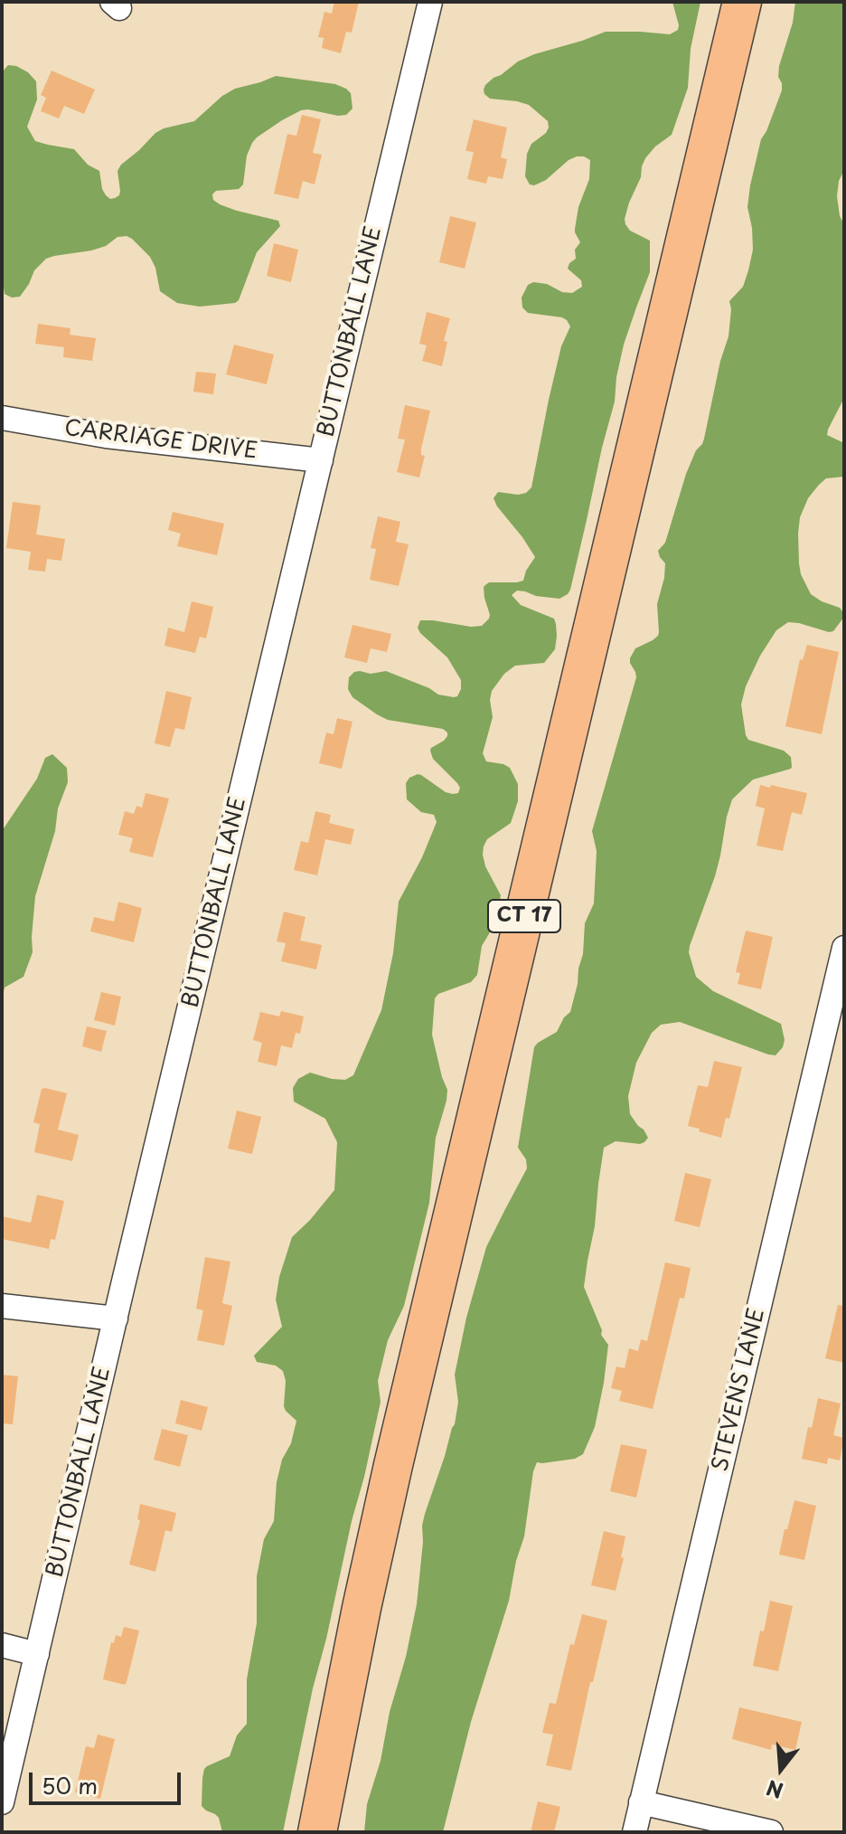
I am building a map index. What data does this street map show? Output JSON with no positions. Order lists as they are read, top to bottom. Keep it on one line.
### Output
{"streets":{"main road":["CT 17"],"street":["BUTTONBALL LANE","CARRIAGE DRIVE","STEVENS LANE"]},"crossings":[["BUTTONBALL LANE","CARRIAGE DRIVE"]],"scale_bar":"50 m","north":"bottom"}
